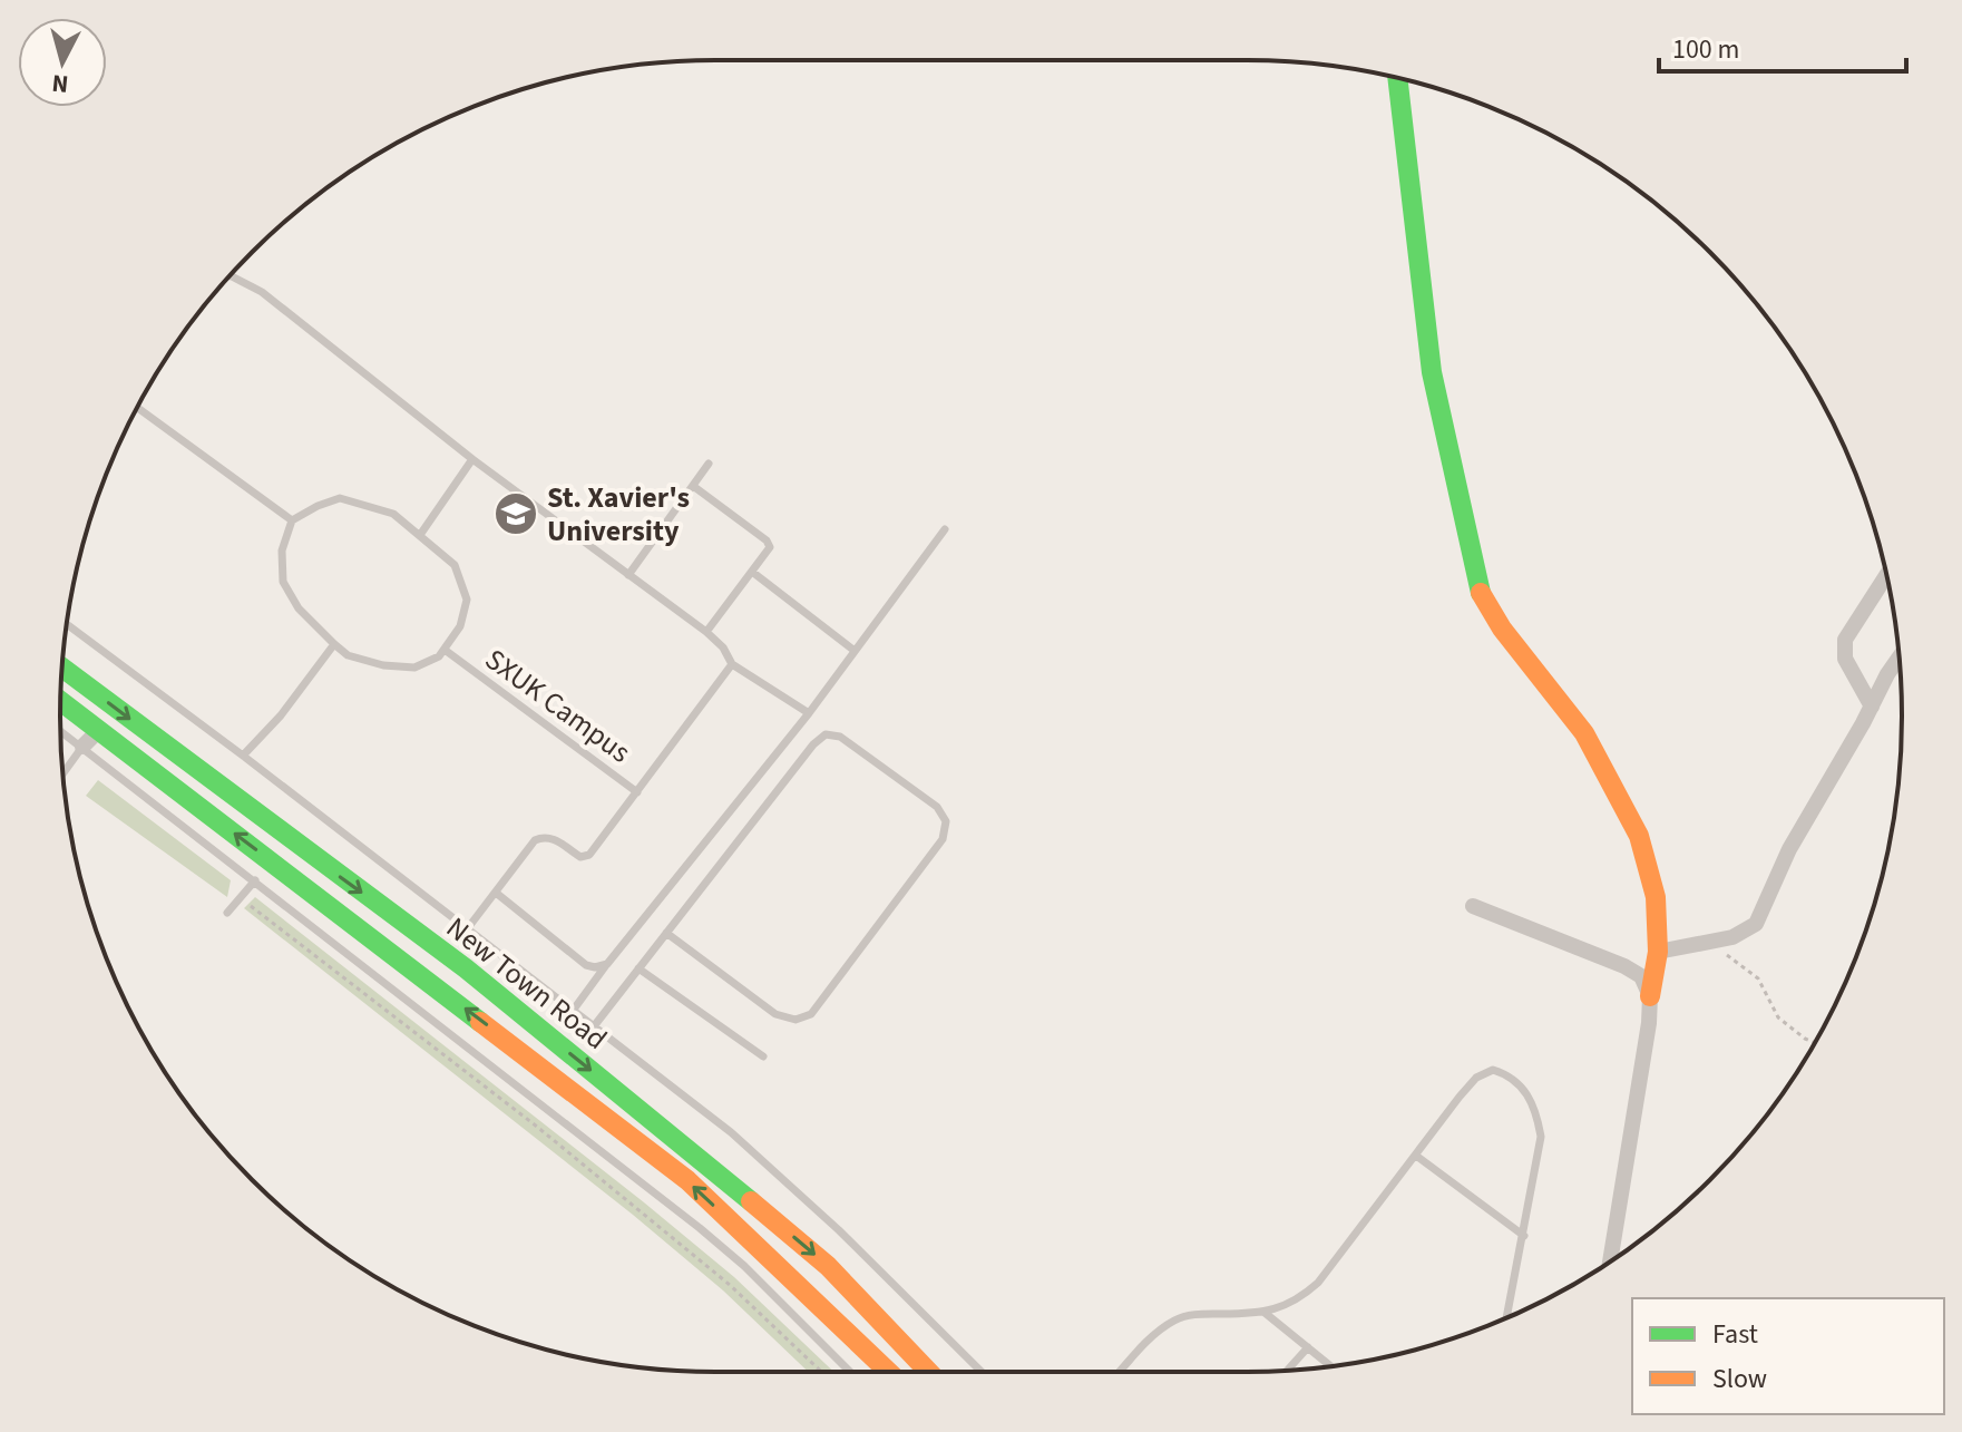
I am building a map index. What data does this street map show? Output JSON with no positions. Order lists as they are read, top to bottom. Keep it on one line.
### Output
{"streets":{"main road":["New Town Road"],"lane":["SXUK Campus"]},"places":{"school or university":["St. Xavier's University"]},"legend":["Fast","Slow"],"scale_bar":"100 m","north":"bottom"}
